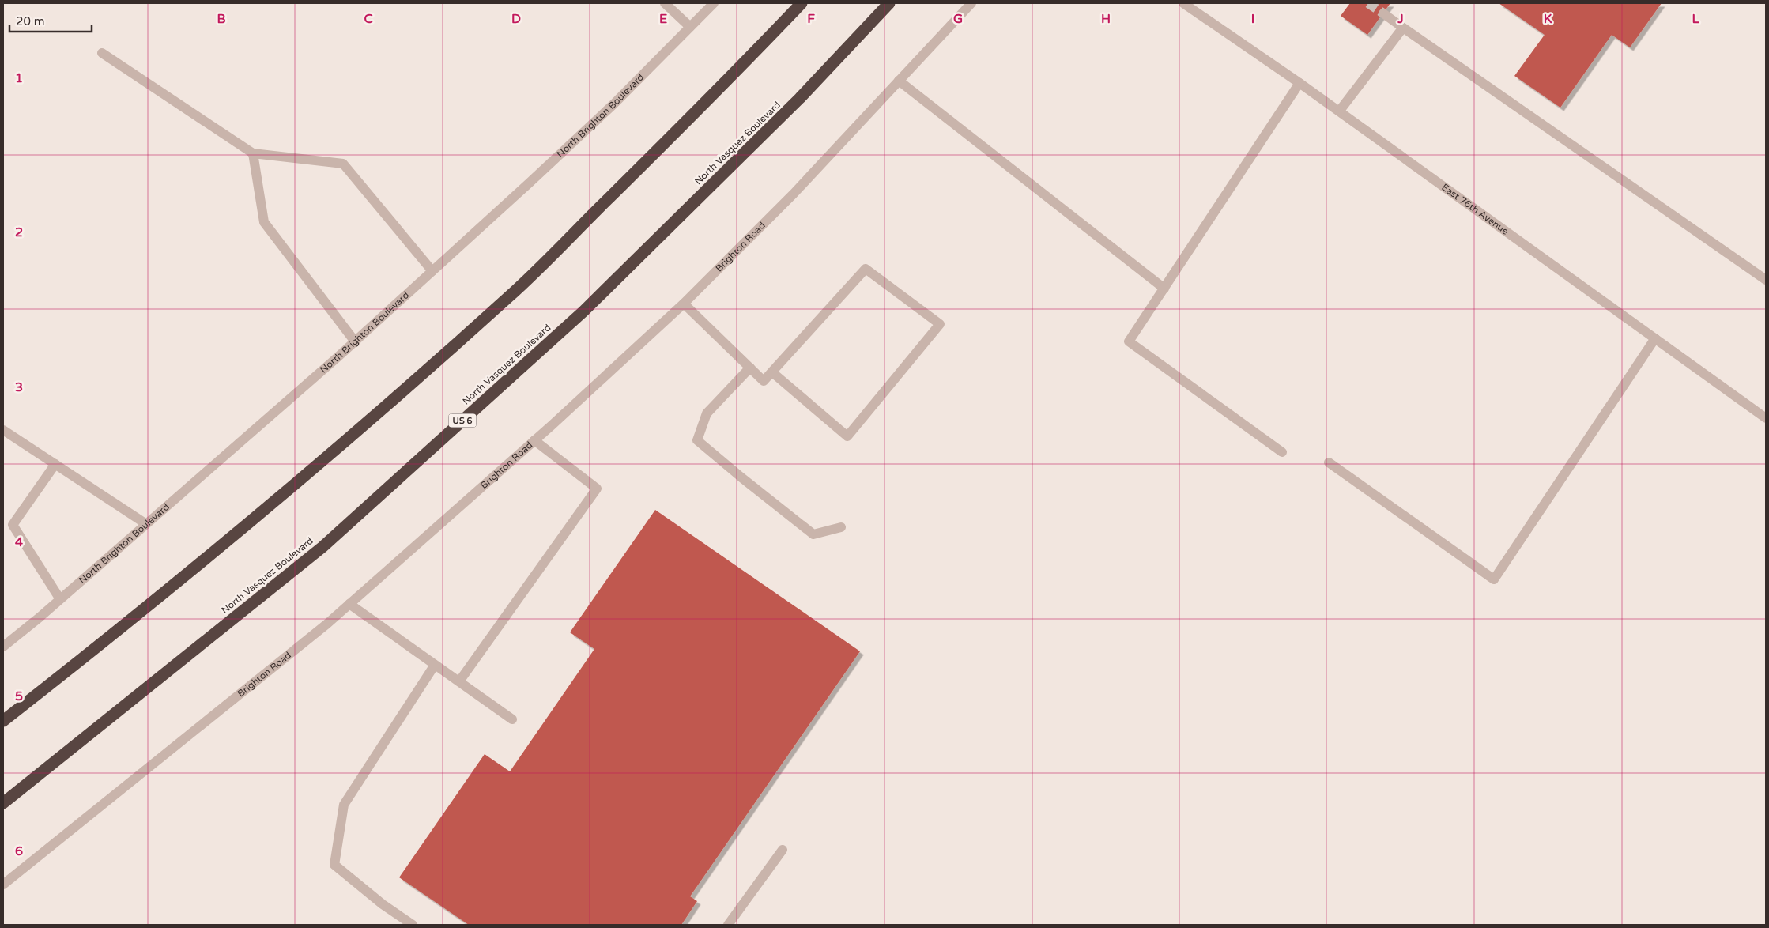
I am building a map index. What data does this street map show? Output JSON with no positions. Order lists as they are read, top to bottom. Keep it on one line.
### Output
{"streets":{"highway":["North Vasquez Boulevard","US 6"],"street":["North Brighton Boulevard","East 76th Avenue","Brighton Road"]},"scale_bar":"20 m","grid":{"columns":["B","C","D","E","F","G","H","I","J","K","L"],"rows":["1","2","3","4","5","6"]}}
